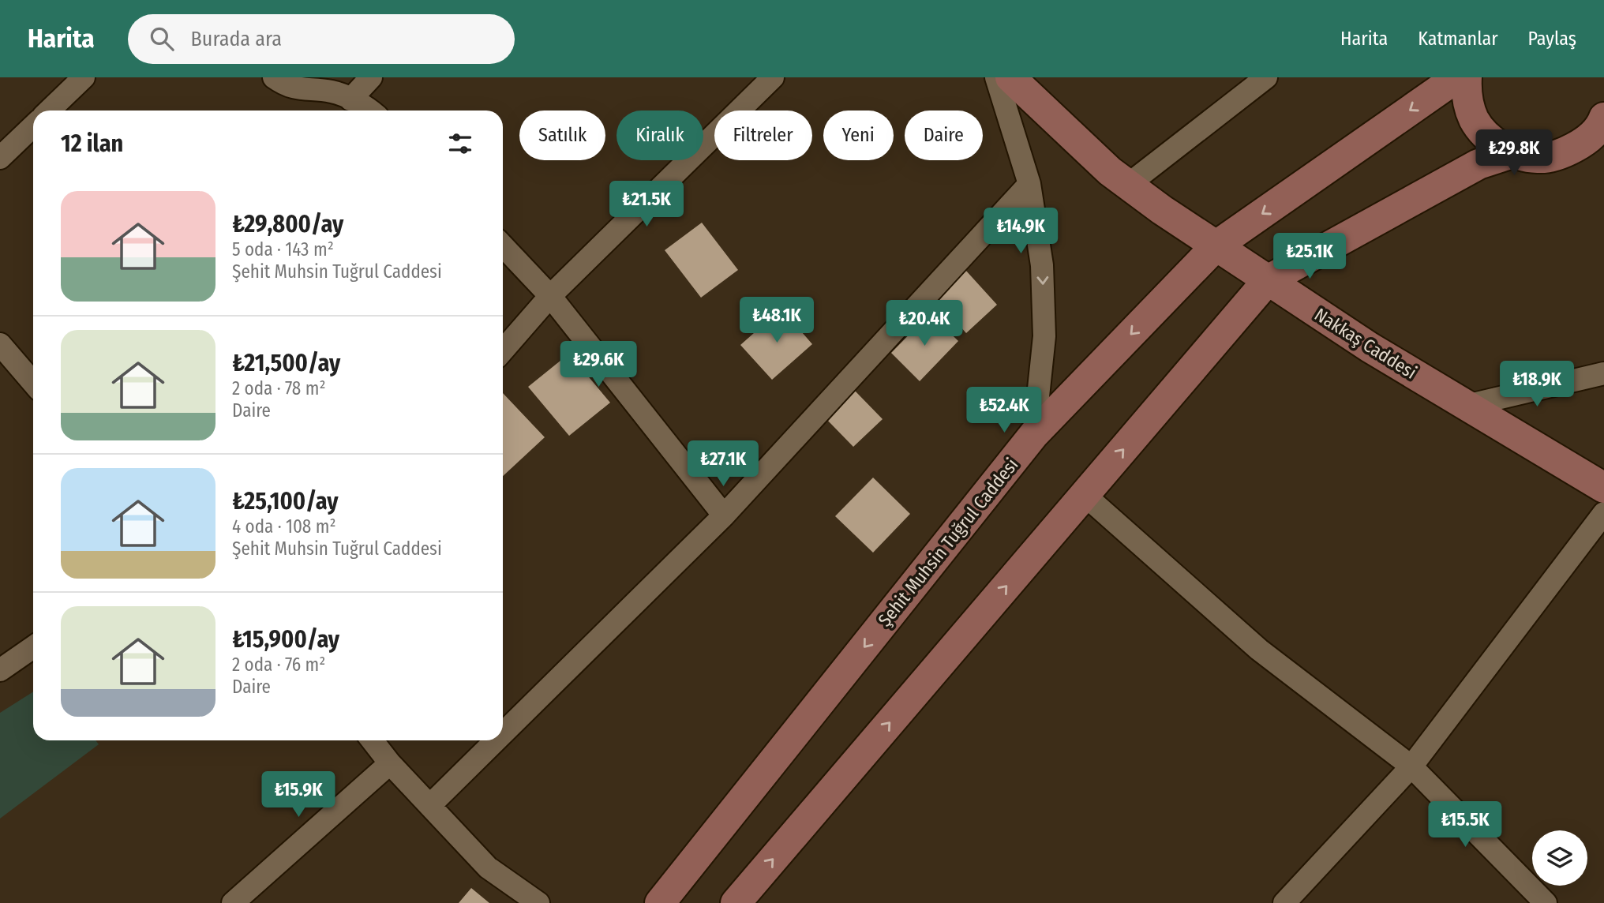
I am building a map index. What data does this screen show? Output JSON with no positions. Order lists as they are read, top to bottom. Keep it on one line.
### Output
{"streets":{"main road":["Nakkaş Caddesi","Şehit Muhsin Tuğrul Caddesi"]},"crossings":[["Nakkaş Caddesi","Şehit Muhsin Tuğrul Caddesi"]],"page":{"header":"Harita","search":"Burada ara","nav":["Harita","Katmanlar","Paylaş"],"chip":["Satılık","Kiralık","Filtreler","Yeni","Daire"],"heading":"12 ilan","price":["₺29.8K","₺21.5K","₺14.9K","₺25.1K","₺48.1K","₺20.4K","₺29.6K","₺18.9K","₺52.4K","₺27.1K","₺15.9K","₺15.5K"],"list":[{"name":"₺29,800/ay","note":"5 oda · 143 m² · Şehit Muhsin Tuğrul Caddesi"},{"name":"₺21,500/ay","note":"2 oda · 78 m² · Daire"},{"name":"₺25,100/ay","note":"4 oda · 108 m² · Şehit Muhsin Tuğrul Caddesi"},{"name":"₺15,900/ay","note":"2 oda · 76 m² · Daire"}]}}
